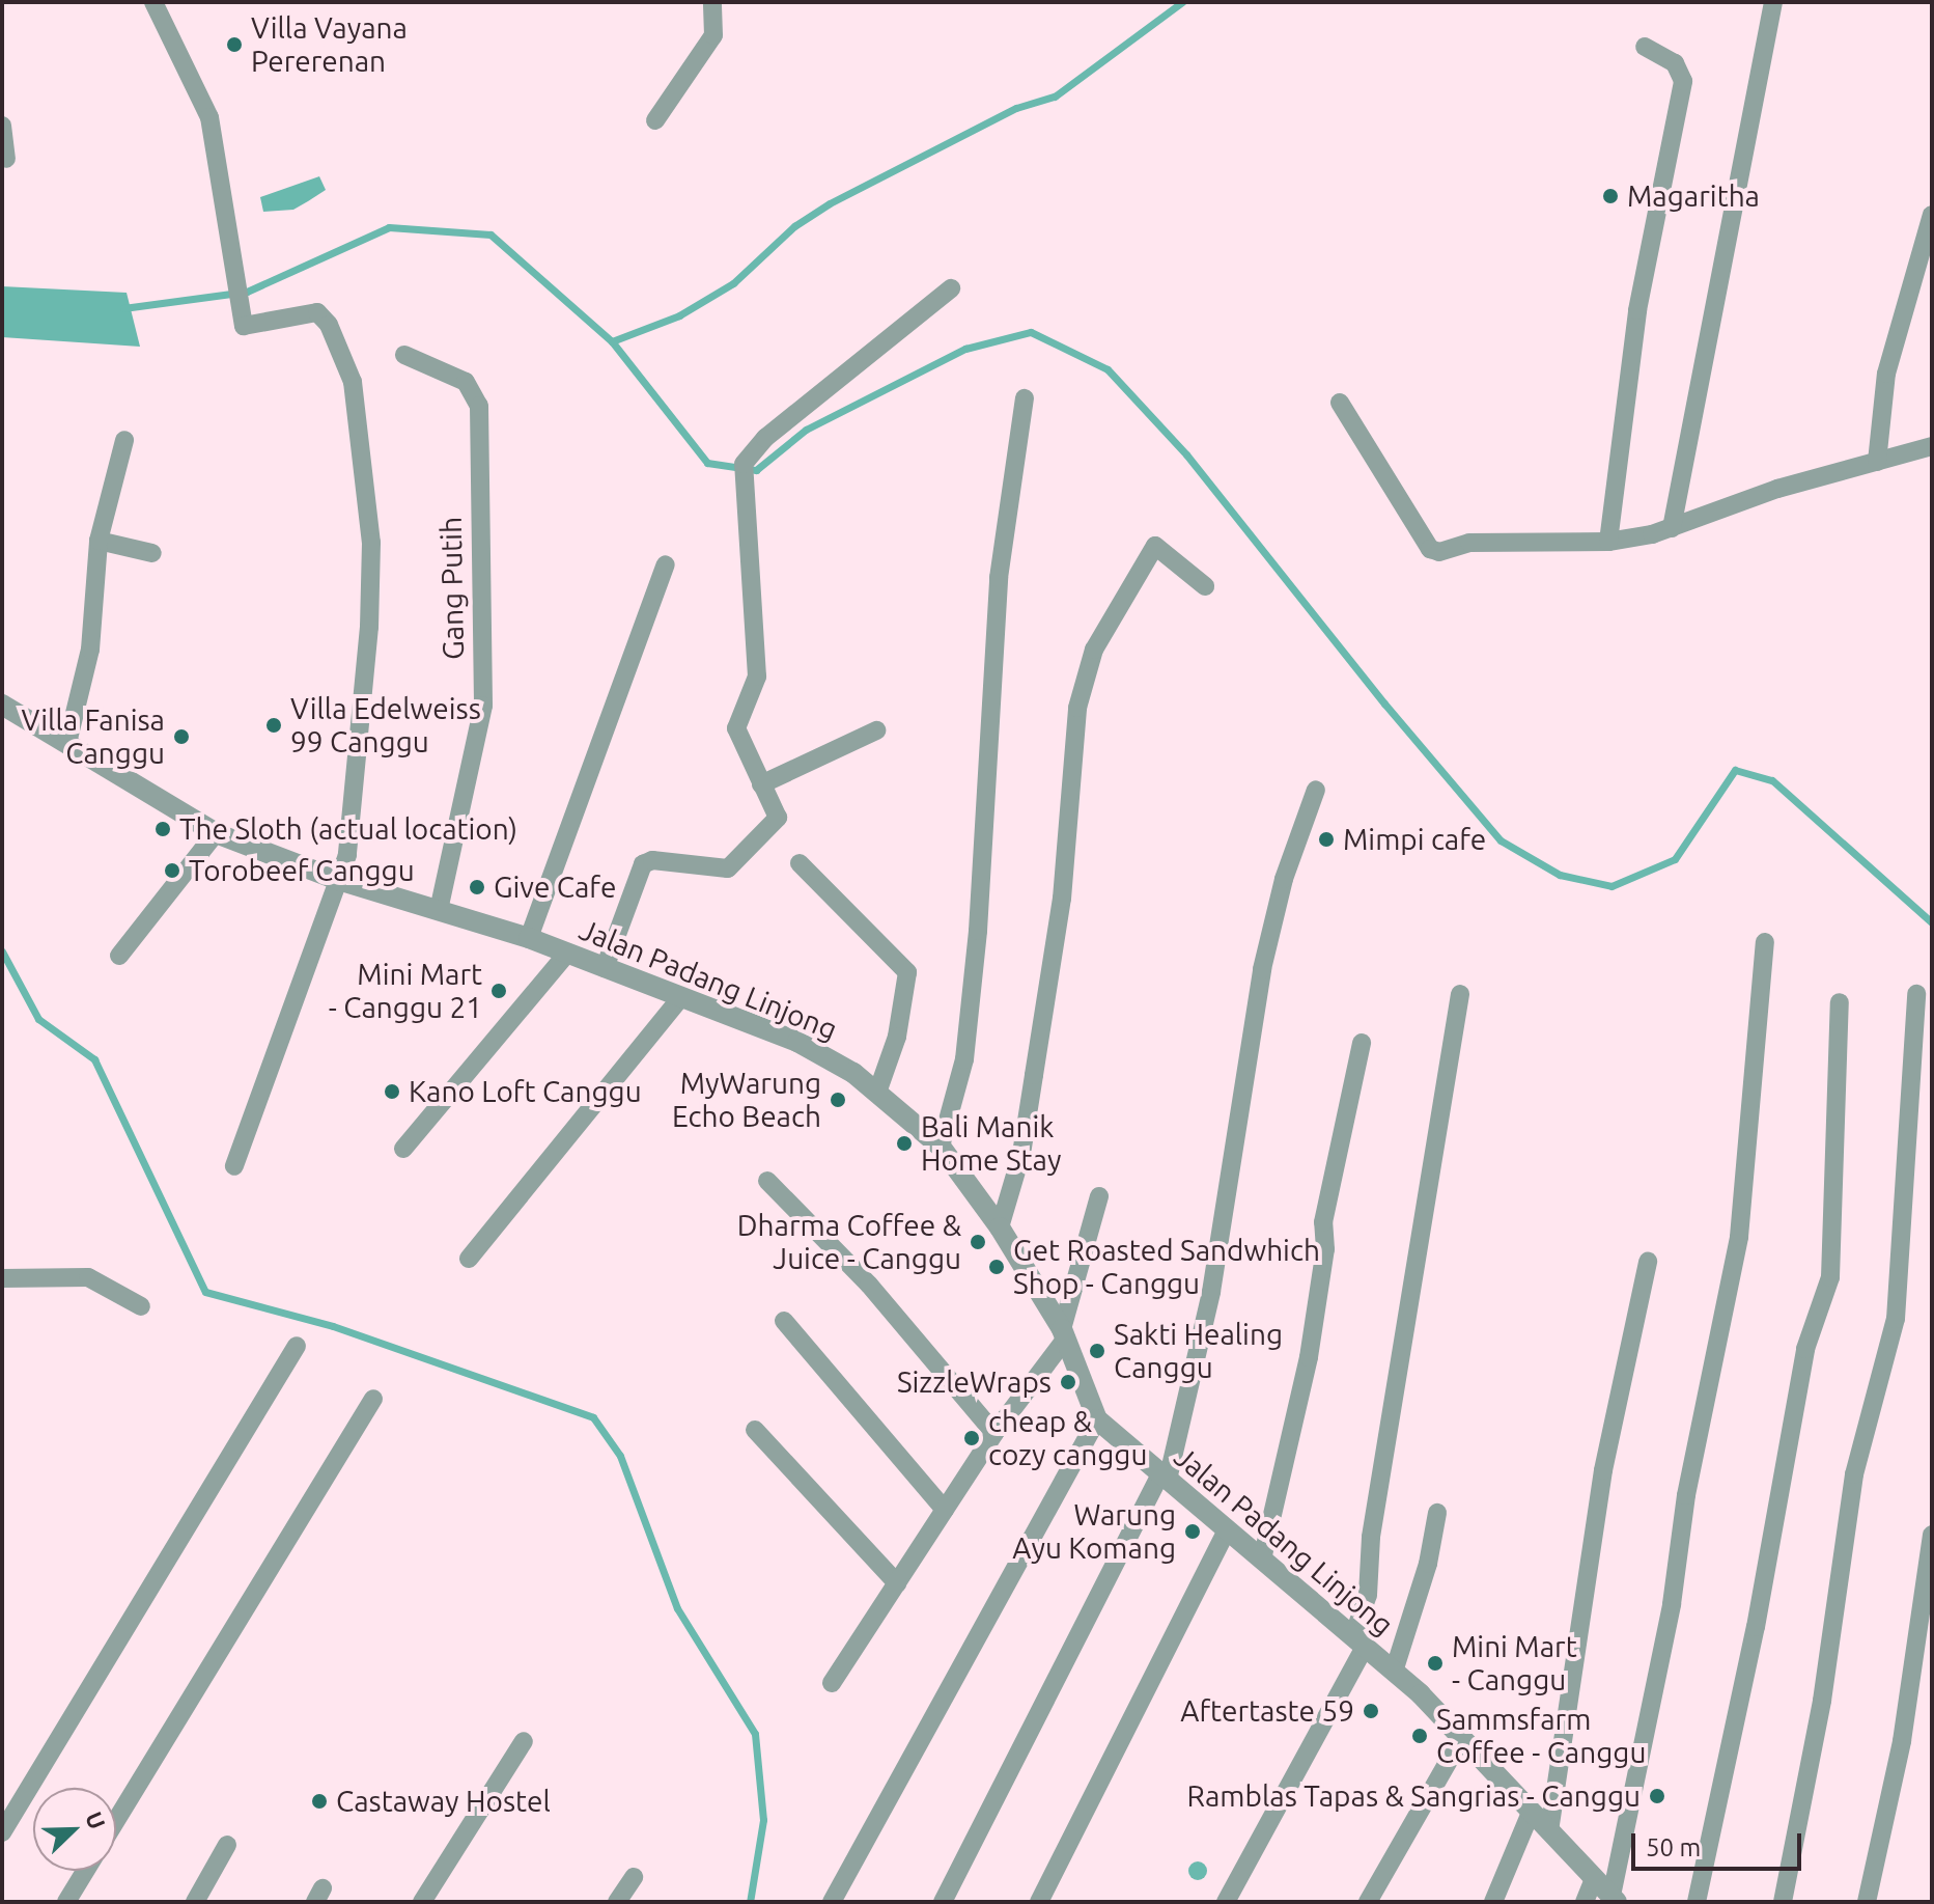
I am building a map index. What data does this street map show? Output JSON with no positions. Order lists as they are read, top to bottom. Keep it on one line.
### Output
{"streets":{"street":["Gang Putih","Jalan Padang Linjong"]},"crossings":[["Gang Putih","Jalan Padang Linjong"]],"places":["Villa Vayana Pererenan","Magaritha","Villa Edelweiss 99 Canggu","Villa Fanisa Canggu","The Sloth (actual location)","Mimpi cafe","Torobeef Canggu","Give Cafe","Mini Mart - Canggu 21","Kano Loft Canggu","MyWarung Echo Beach","Bali Manik Home Stay","Dharma Coffee & Juice - Canggu","Get Roasted Sandwhich Shop - Canggu","Sakti Healing Canggu","SizzleWraps","cheap & cozy canggu","Warung Ayu Komang","Mini Mart - Canggu","Aftertaste 59","Sammsfarm Coffee - Canggu","Ramblas Tapas & Sangrias - Canggu","Castaway Hostel"],"scale_bar":"50 m","north":"top right"}
